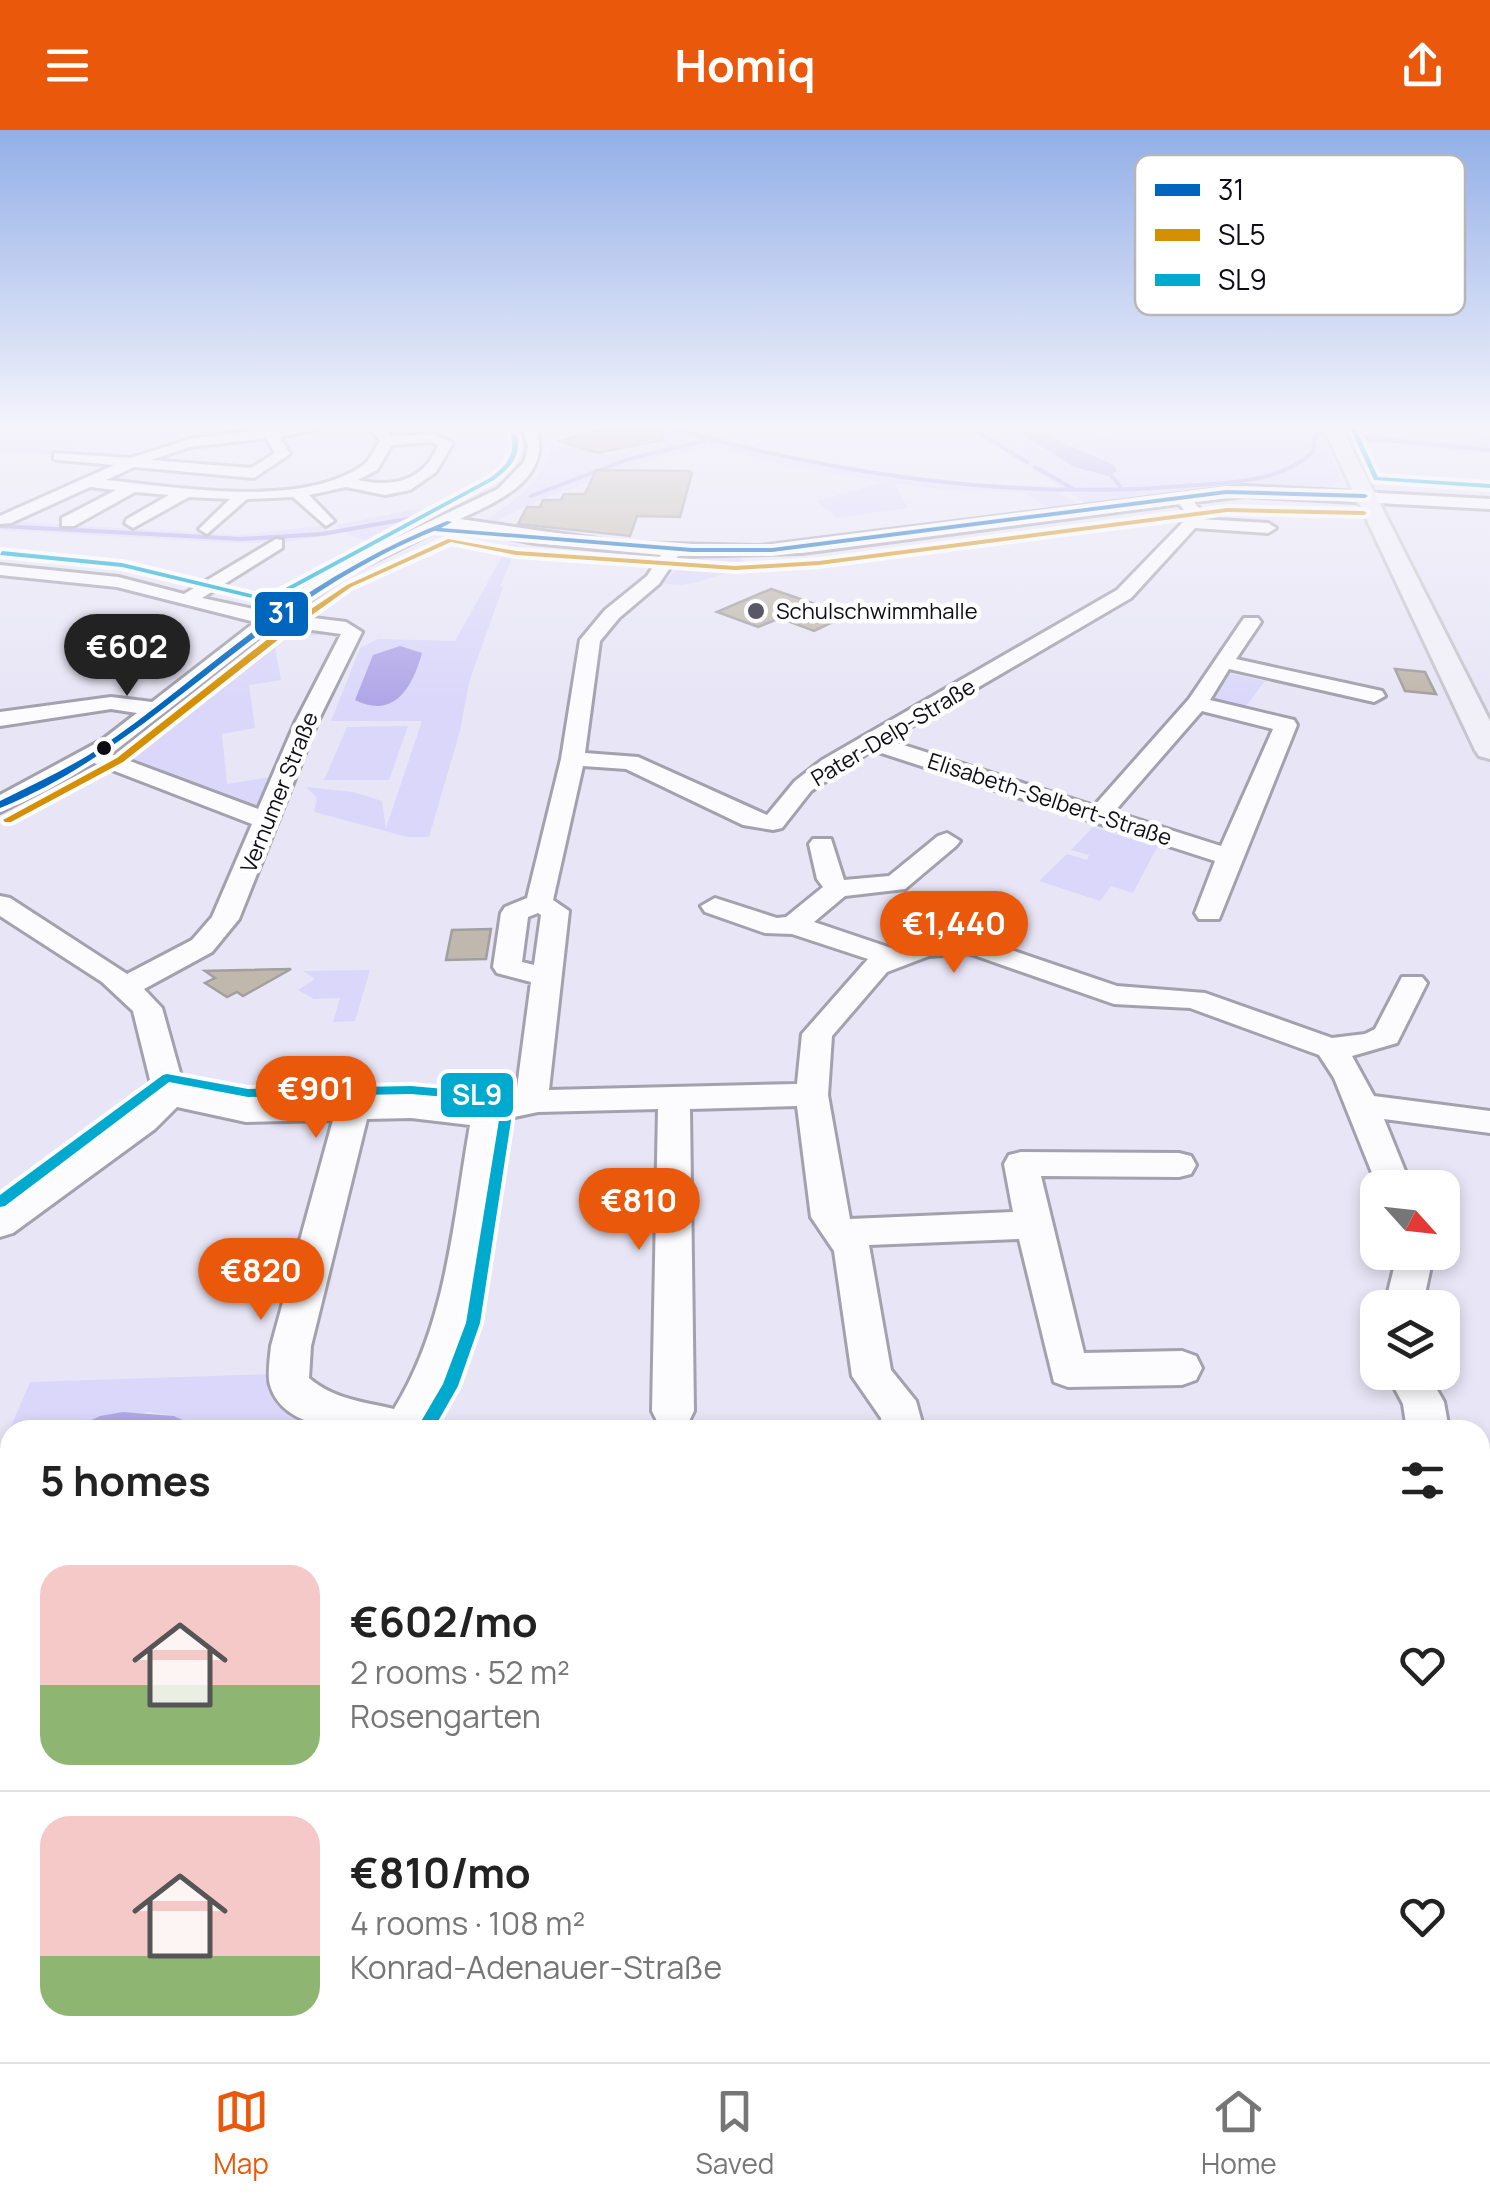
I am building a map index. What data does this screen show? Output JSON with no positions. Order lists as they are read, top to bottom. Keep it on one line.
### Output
{"streets":{"street":["Pater-Delp-Straße","Vernumer Straße","Elisabeth-Selbert-Straße"]},"crossings":[["Pater-Delp-Straße","Elisabeth-Selbert-Straße"]],"places":["Schulschwimmhalle"],"lines":["transit line 31","transit line SL5","transit line SL9"],"legend":["31","SL5","SL9"],"north":"bottom right","page":{"header":"Homiq","price":["€602","€1,440","€901","€810","€820"],"heading":"5 homes","list":[{"name":"€602/mo","note":"2 rooms · 52 m² · Rosengarten"},{"name":"€810/mo","note":"4 rooms · 108 m² · Konrad-Adenauer-Straße"}],"tabs":["Map","Saved","Home"]}}
